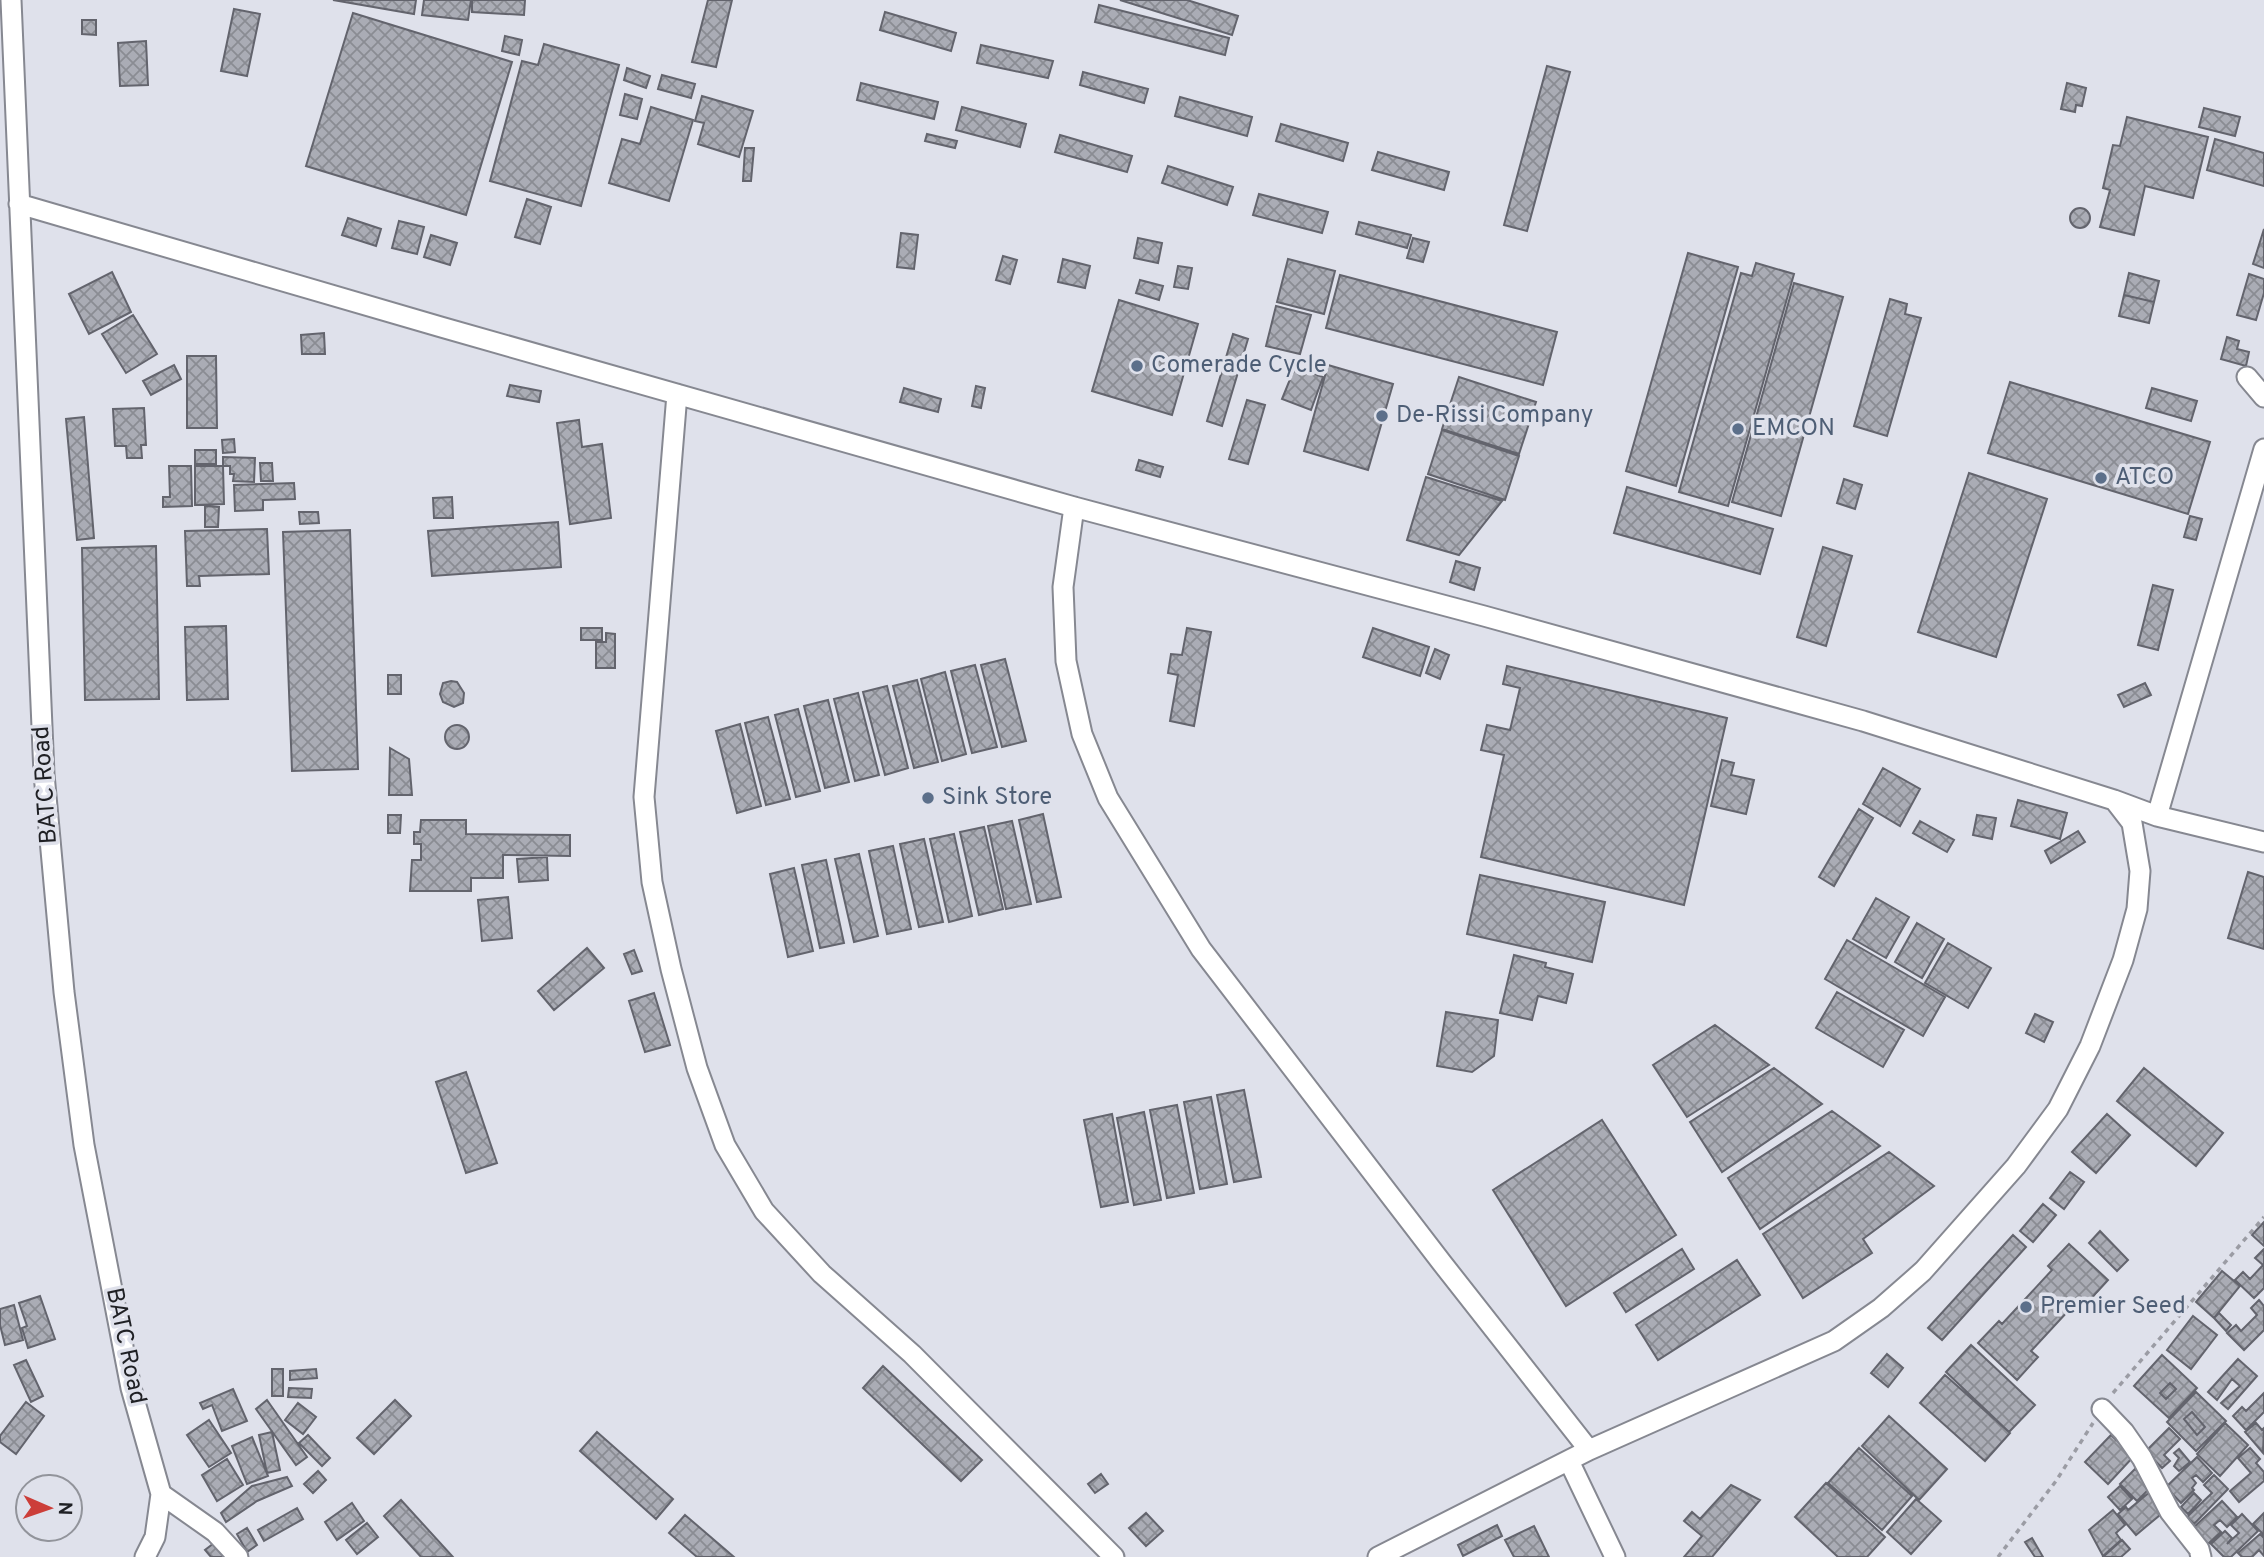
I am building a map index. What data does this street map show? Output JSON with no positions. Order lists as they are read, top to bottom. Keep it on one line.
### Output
{"streets":{"street":["BATC Road"]},"places":["Comerade Cycle","De-Rissi Company","EMCON","ATCO","Sink Store","Premier Seed"],"north":"right"}
